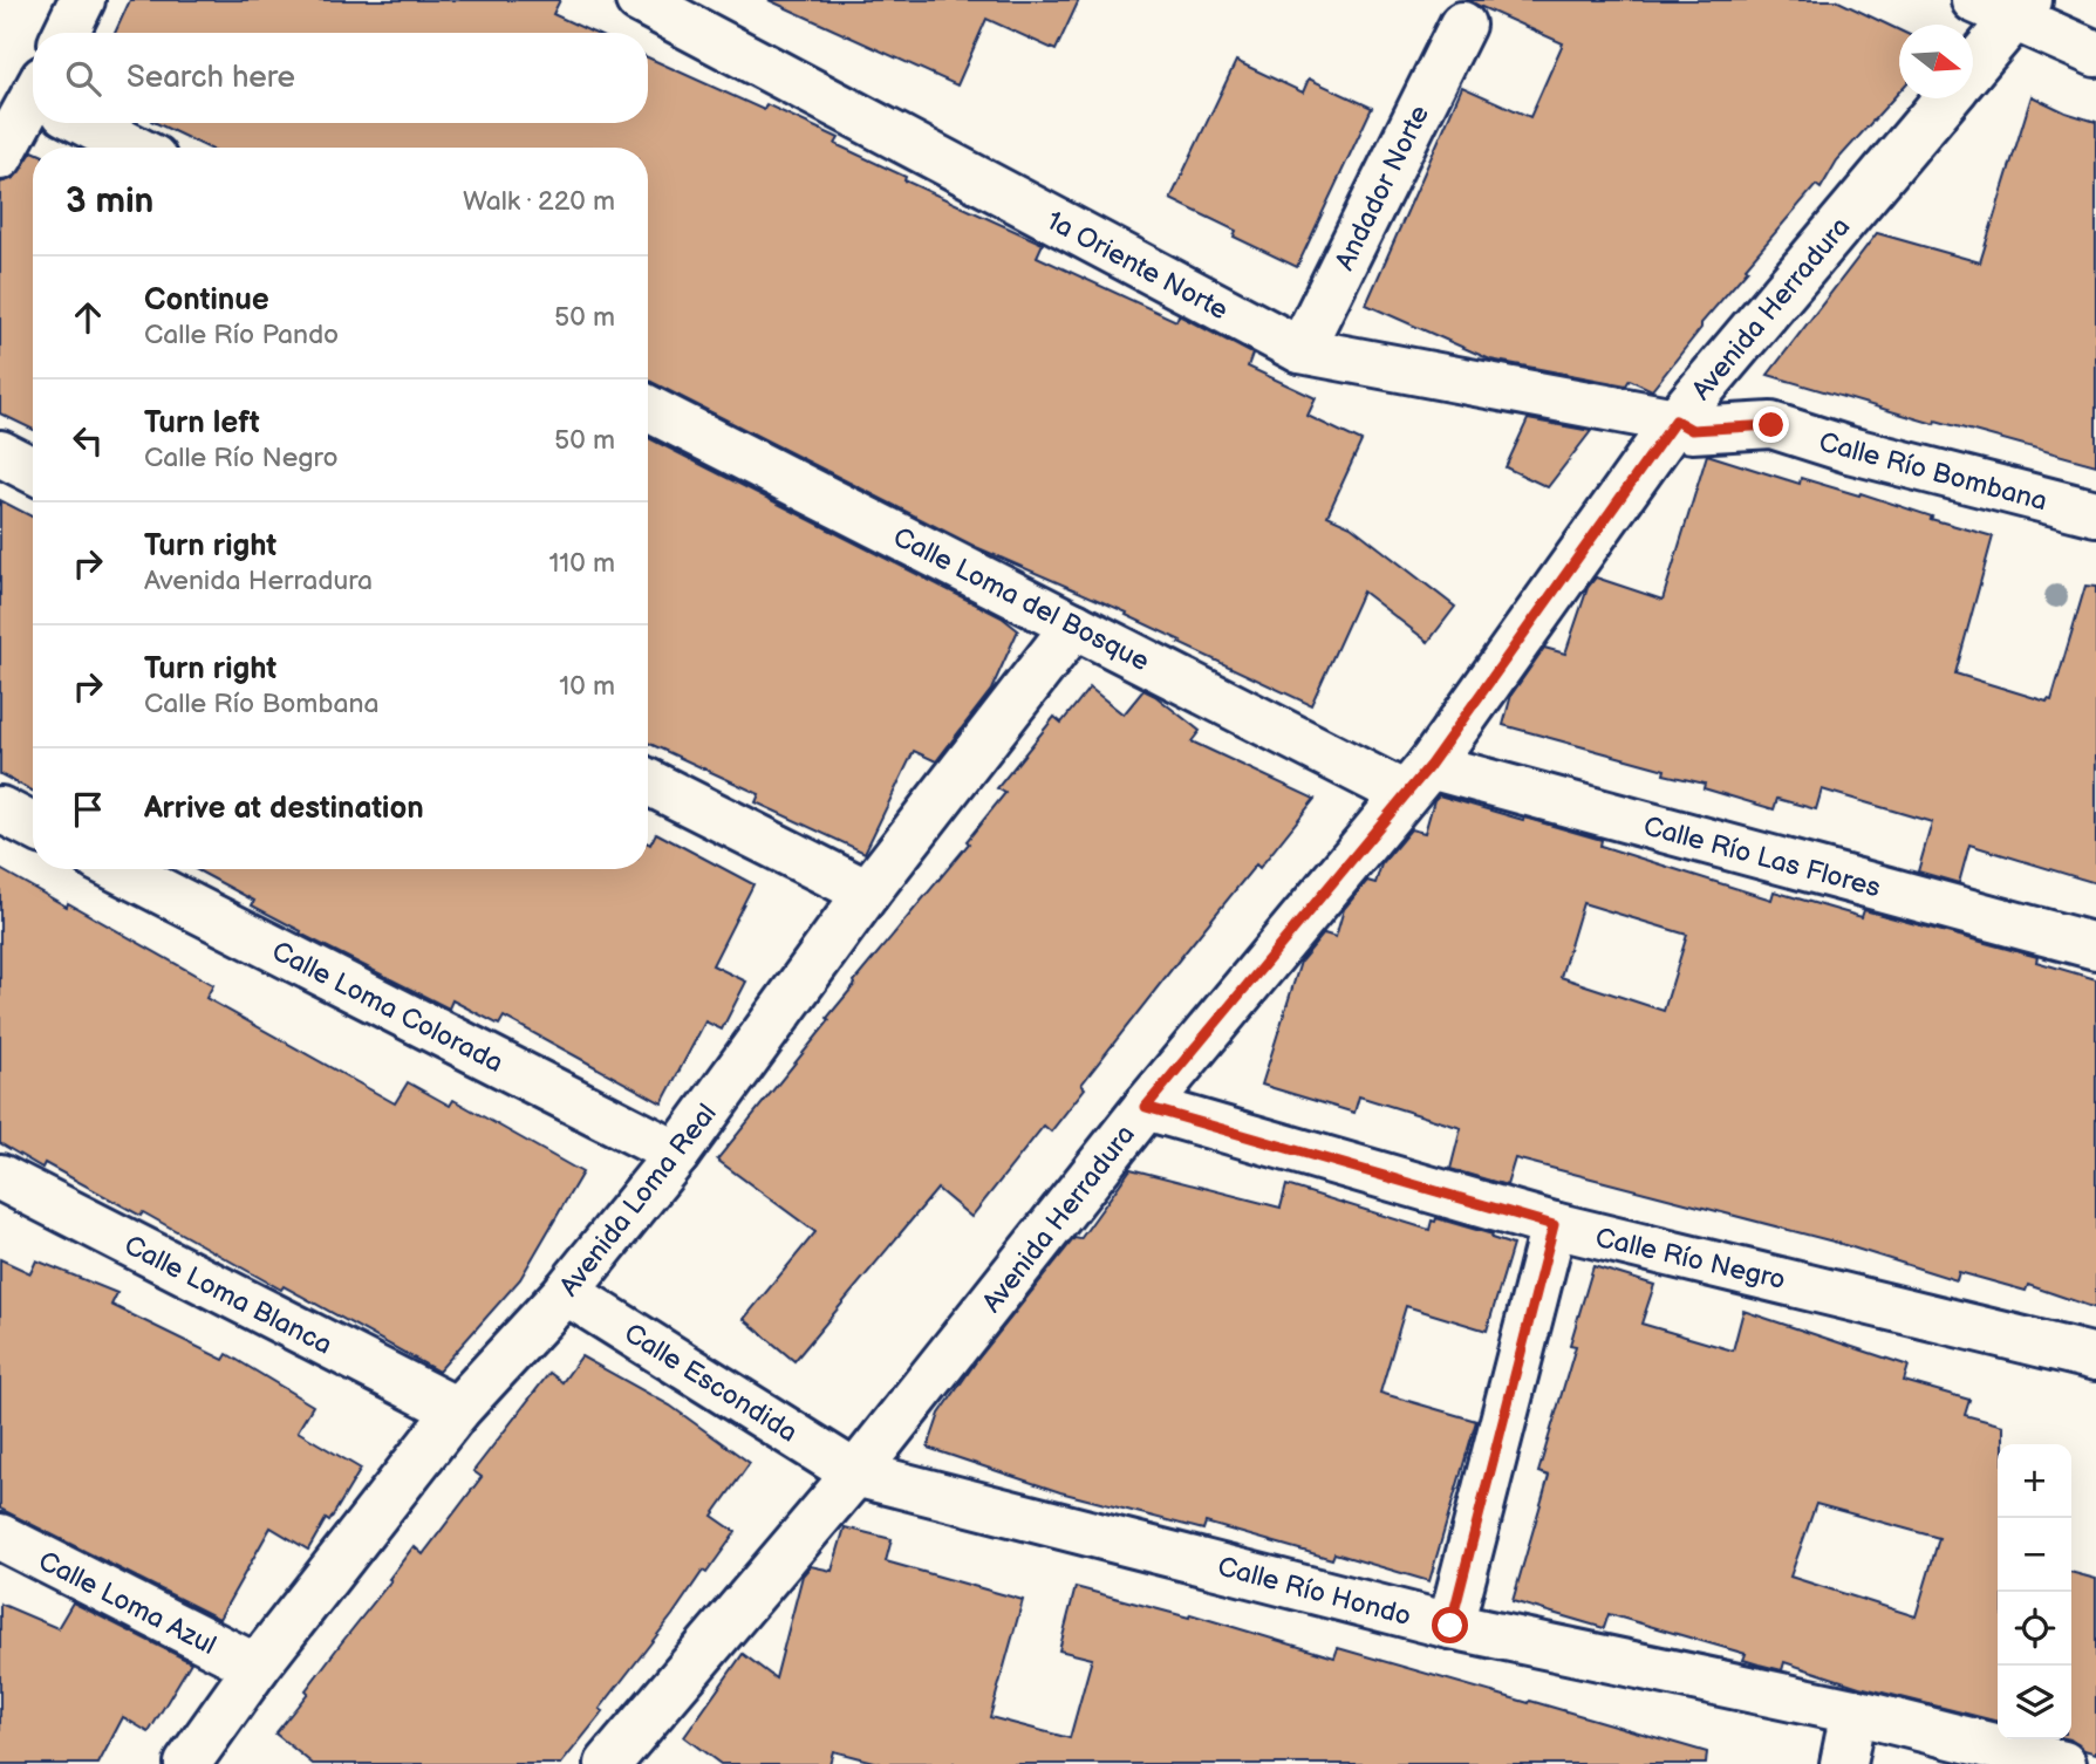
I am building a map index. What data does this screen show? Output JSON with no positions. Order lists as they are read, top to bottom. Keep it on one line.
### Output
{"streets":{"street":["Andador Norte","1a Oriente Norte","Avenida Herradura","Calle Río Bombana","Calle Loma del Bosque","Calle Río Las Flores","Calle Loma Colorada","Avenida Loma Real","Calle Río Negro","Calle Loma Blanca","Calle Escondida","Calle Río Hondo","Calle Loma Azul"]},"crossings":[["Andador Norte","1a Oriente Norte"],["1a Oriente Norte","Avenida Herradura"],["1a Oriente Norte","Calle Río Bombana"],["Avenida Herradura","Calle Río Bombana"],["Avenida Herradura","Calle Loma del Bosque"],["Avenida Herradura","Calle Río Las Flores"],["Avenida Herradura","Calle Río Negro"],["Avenida Herradura","Calle Escondida"],["Avenida Herradura","Calle Río Hondo"],["Calle Loma del Bosque","Calle Río Las Flores"],["Calle Loma del Bosque","Avenida Loma Real"],["Calle Loma Colorada","Avenida Loma Real"],["Avenida Loma Real","Calle Loma Blanca"],["Avenida Loma Real","Calle Escondida"],["Avenida Loma Real","Calle Loma Azul"],["Calle Escondida","Calle Río Hondo"]],"north":"right","page":{"search":"Search here","heading":["3 min","Walk · 220 m"],"list":[["Continue","Calle Río Pando","50 m"],["Turn left","Calle Río Negro","50 m"],["Turn right","Avenida Herradura","110 m"],["Turn right","Calle Río Bombana","10 m"],"Arrive at destination"],"map_buttons":["+","−"]}}
